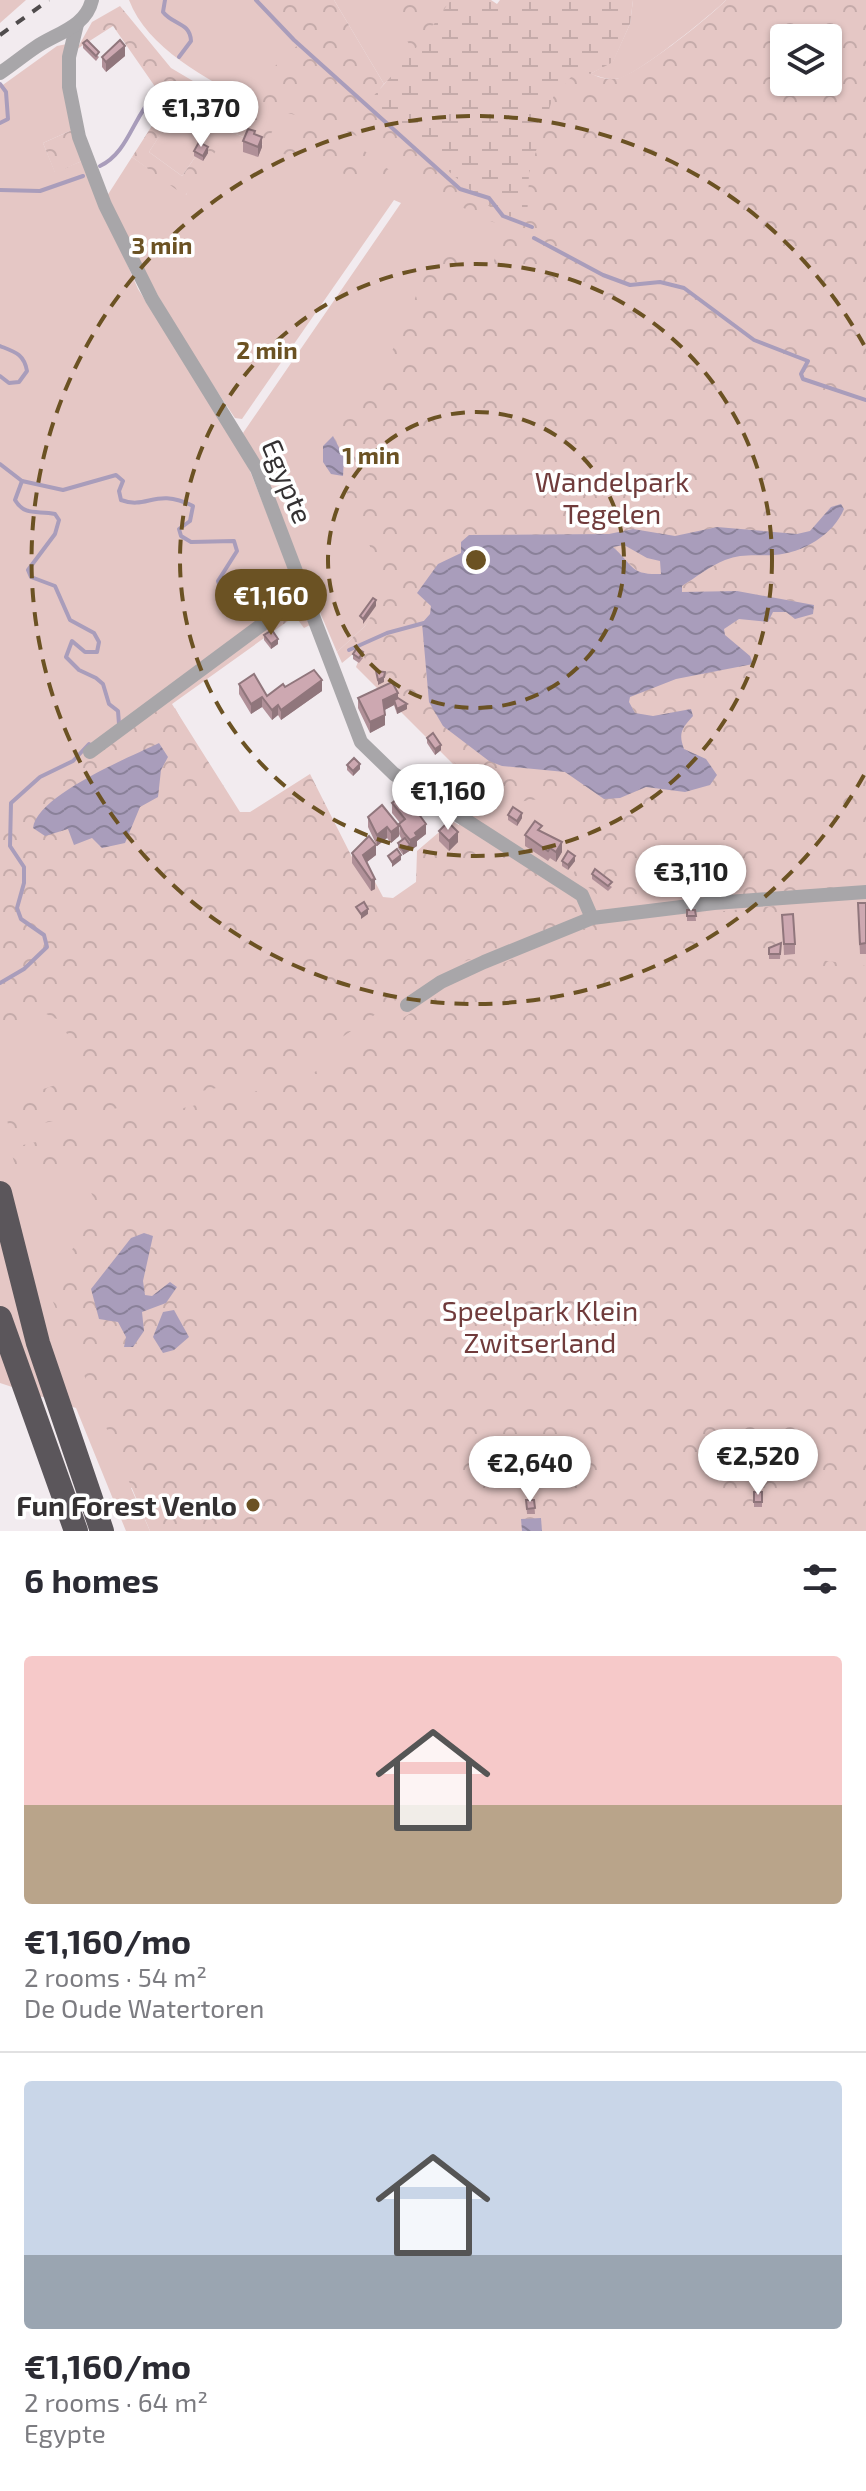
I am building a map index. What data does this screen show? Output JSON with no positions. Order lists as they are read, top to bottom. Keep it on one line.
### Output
{"streets":{"street":["Egypte"]},"parks":["Wandelpark Tegelen","Speelpark Klein Zwitserland"],"places":["Fun Forest Venlo"],"page":{"price":["€1,370","€1,160","€1,160","€3,110","€2,520","€2,640"],"heading":"6 homes","list":[{"name":"€1,160/mo","note":"2 rooms · 54 m² · De Oude Watertoren"},{"name":"€1,160/mo","note":"2 rooms · 64 m² · Egypte"}]},"rings":["3 min","2 min","1 min"]}
